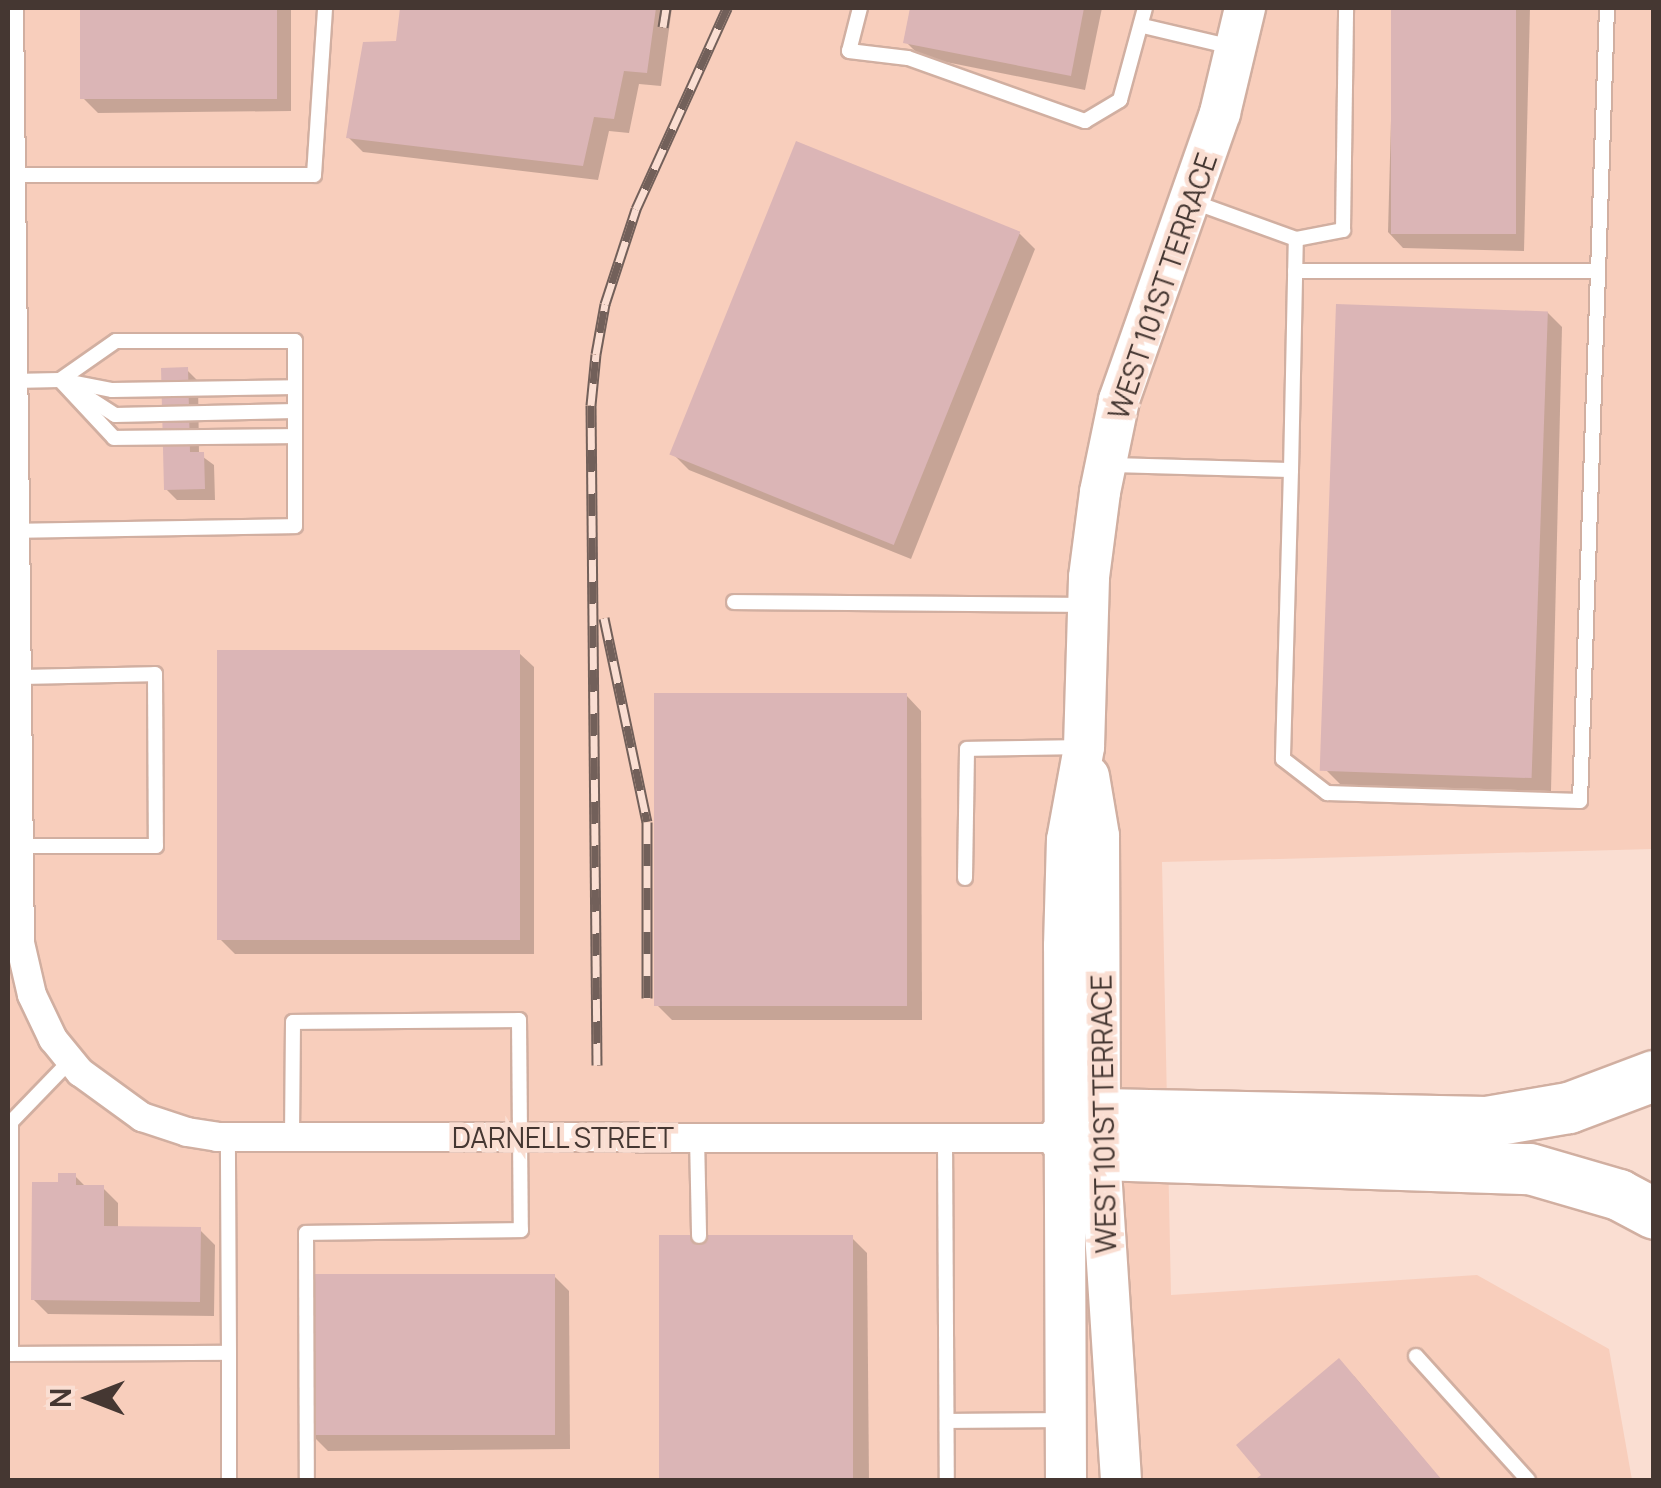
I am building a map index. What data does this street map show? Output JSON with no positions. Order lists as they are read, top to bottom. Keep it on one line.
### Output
{"streets":{"main road":["WEST 101ST TERRACE"],"street":["DARNELL STREET"]},"crossings":[["WEST 101ST TERRACE","DARNELL STREET"]],"north":"left"}
